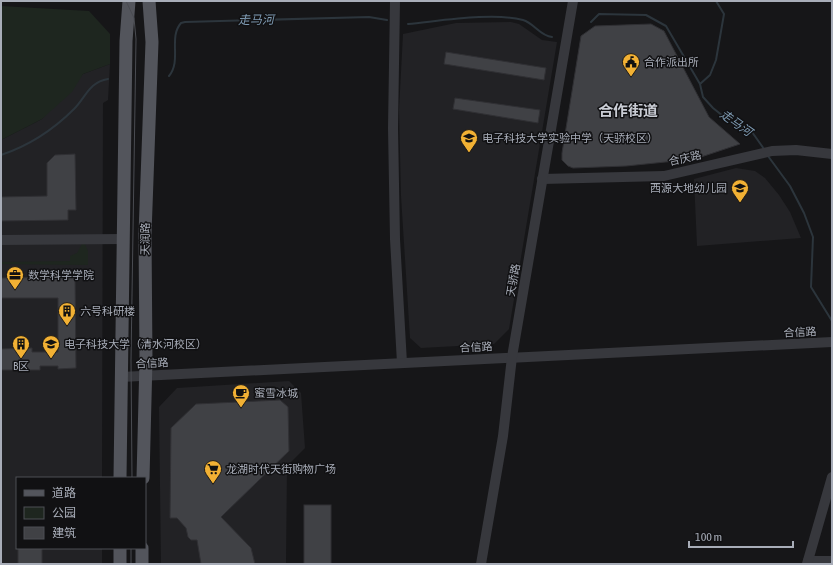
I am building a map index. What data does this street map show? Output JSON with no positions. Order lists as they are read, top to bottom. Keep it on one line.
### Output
{"streets":{"main road":["天润路"],"street":["合庆路","天骄路","合信路"]},"crossings":[["合庆路","天骄路"],["天润路","合信路"],["天骄路","合信路"]],"districts":["合作街道"],"water":["走马河"],"places":{"public building":["合作派出所"],"school or university":["电子科技大学实验中学（天骄校区）","西源大地幼儿园","电子科技大学（清水河校区）"],"office":["数学科学学院"],"building":["六号科研楼","B区"],"cafe":["蜜雪冰城"],"supermarket":["龙湖时代天街购物广场"]},"legend":["道路","公园","建筑"],"scale_bar":"100 m"}
